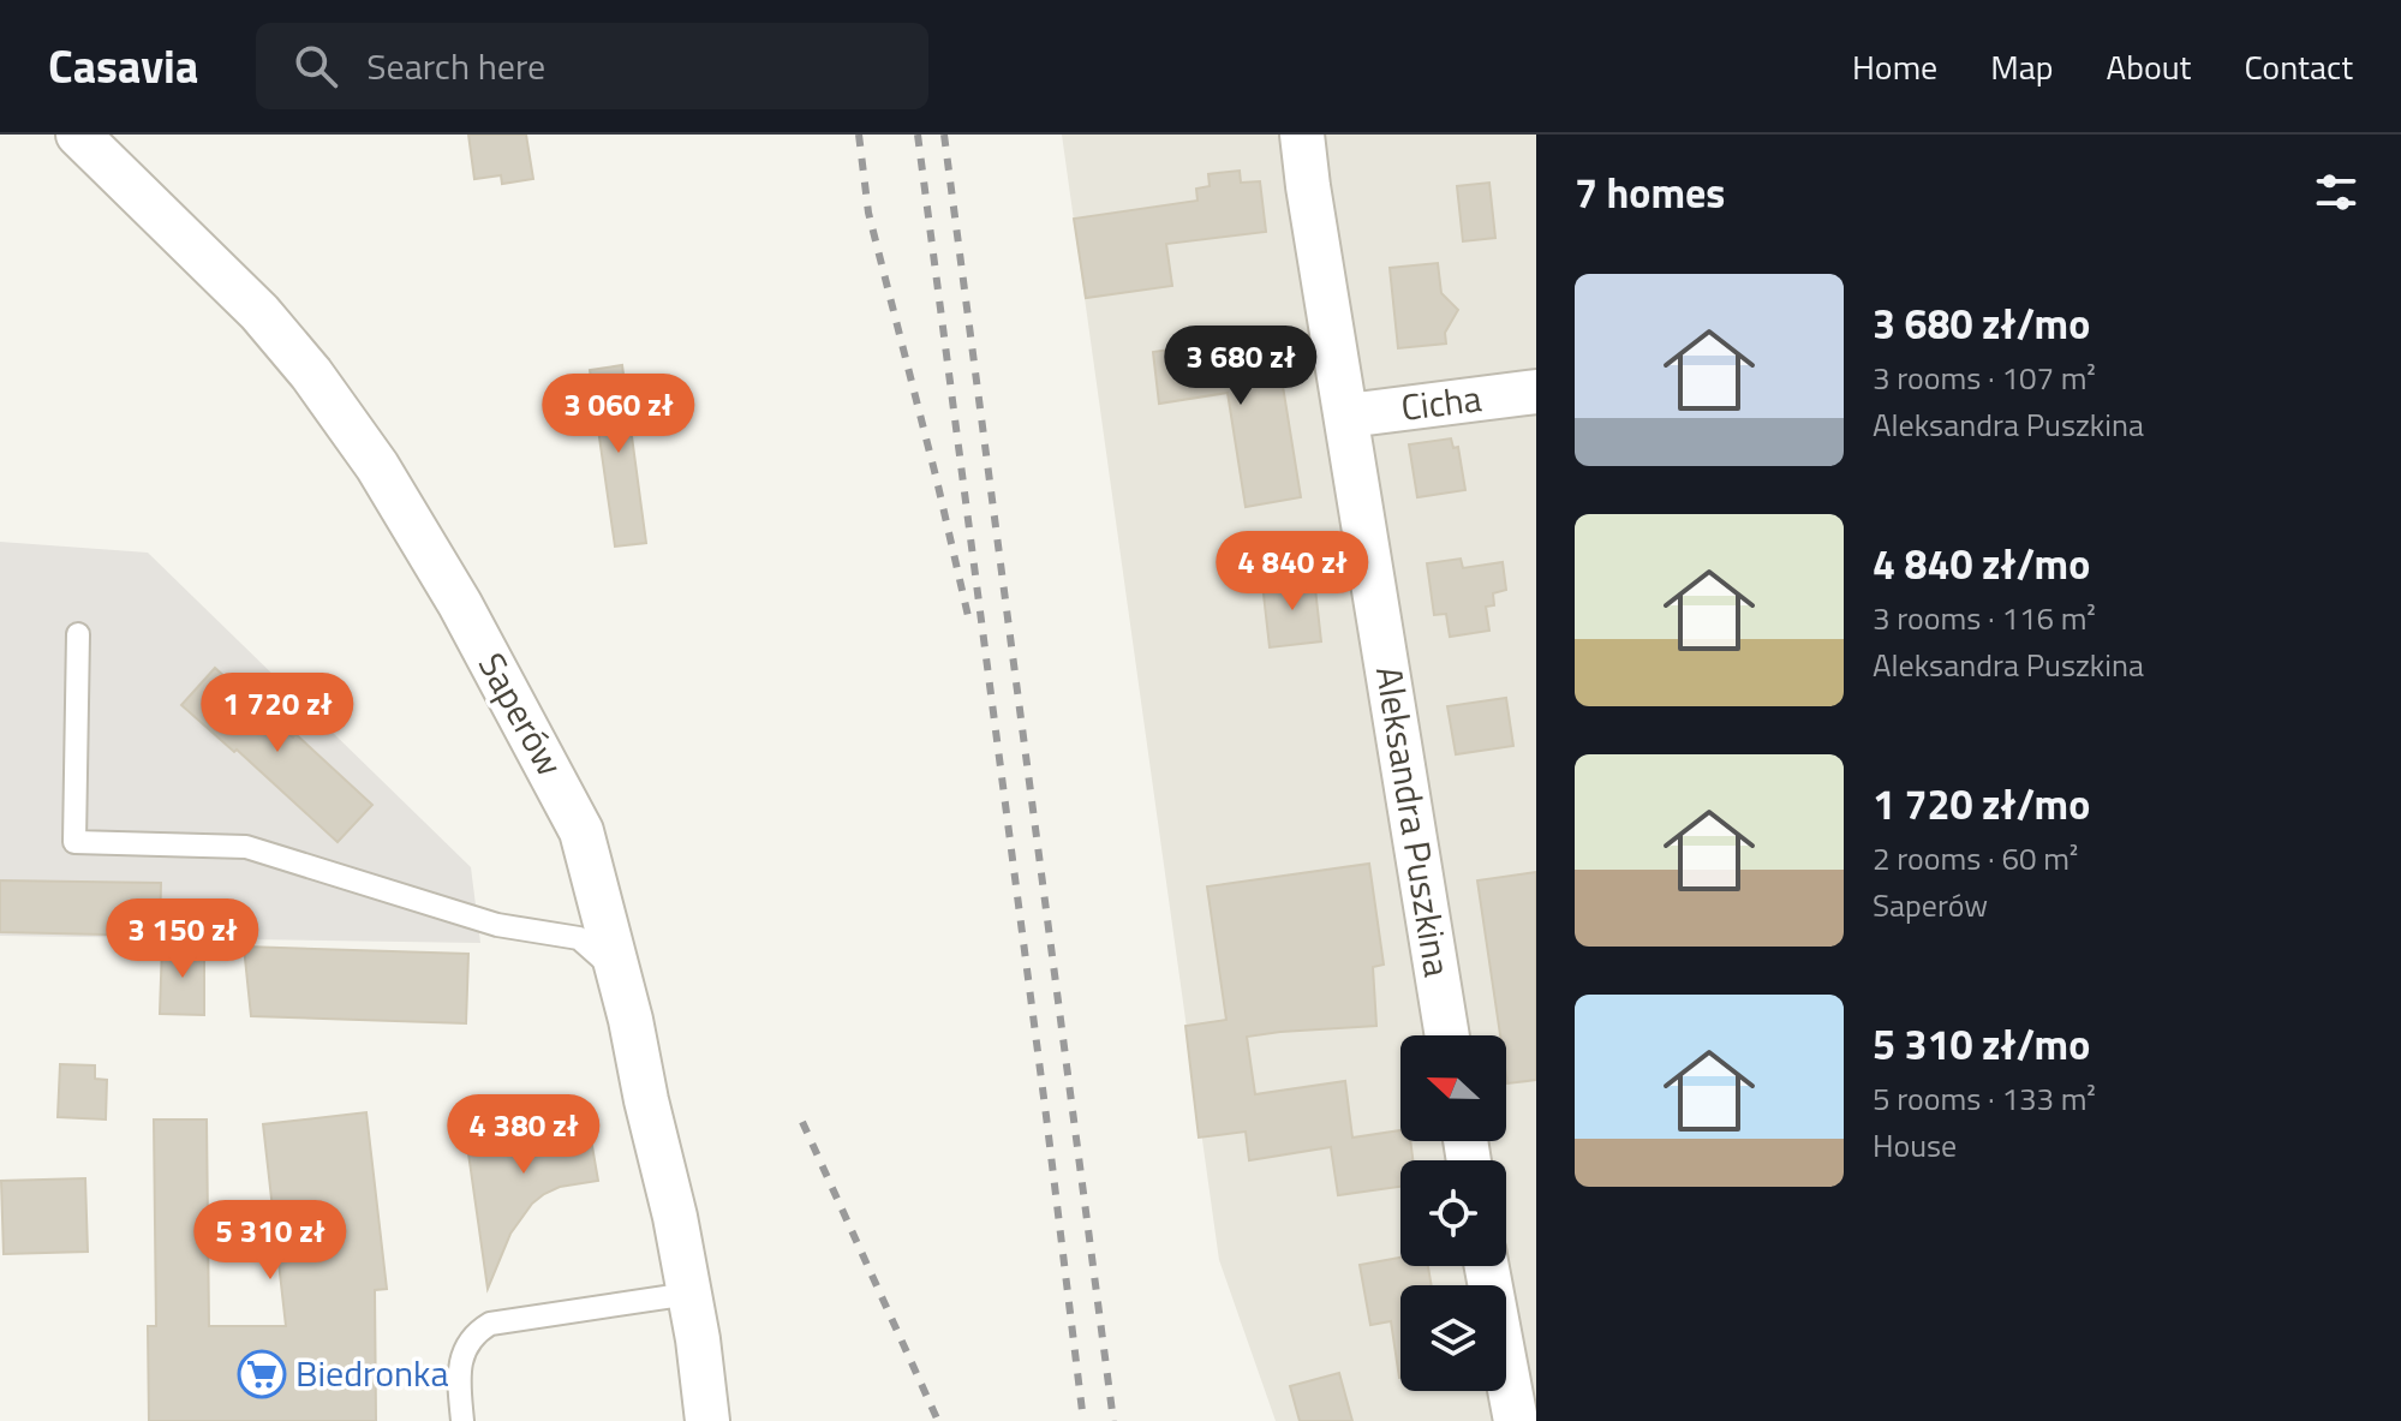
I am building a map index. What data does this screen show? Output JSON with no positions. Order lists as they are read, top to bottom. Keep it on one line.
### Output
{"streets":{"street":["Cicha","Saperów","Aleksandra Puszkina"]},"crossings":[["Cicha","Aleksandra Puszkina"]],"places":{"supermarket":["Biedronka"]},"north":"left","page":{"header":"Casavia","search":"Search here","nav":["Home","Map","About","Contact"],"heading":"7 homes","list":[{"name":"3 680 zł/mo","note":"3 rooms · 107 m² · Aleksandra Puszkina"},{"name":"4 840 zł/mo","note":"3 rooms · 116 m² · Aleksandra Puszkina"},{"name":"1 720 zł/mo","note":"2 rooms · 60 m² · Saperów"},{"name":"5 310 zł/mo","note":"5 rooms · 133 m² · House"}],"price":["3 680 zł","3 060 zł","4 840 zł","1 720 zł","3 150 zł","4 380 zł","5 310 zł"]}}
